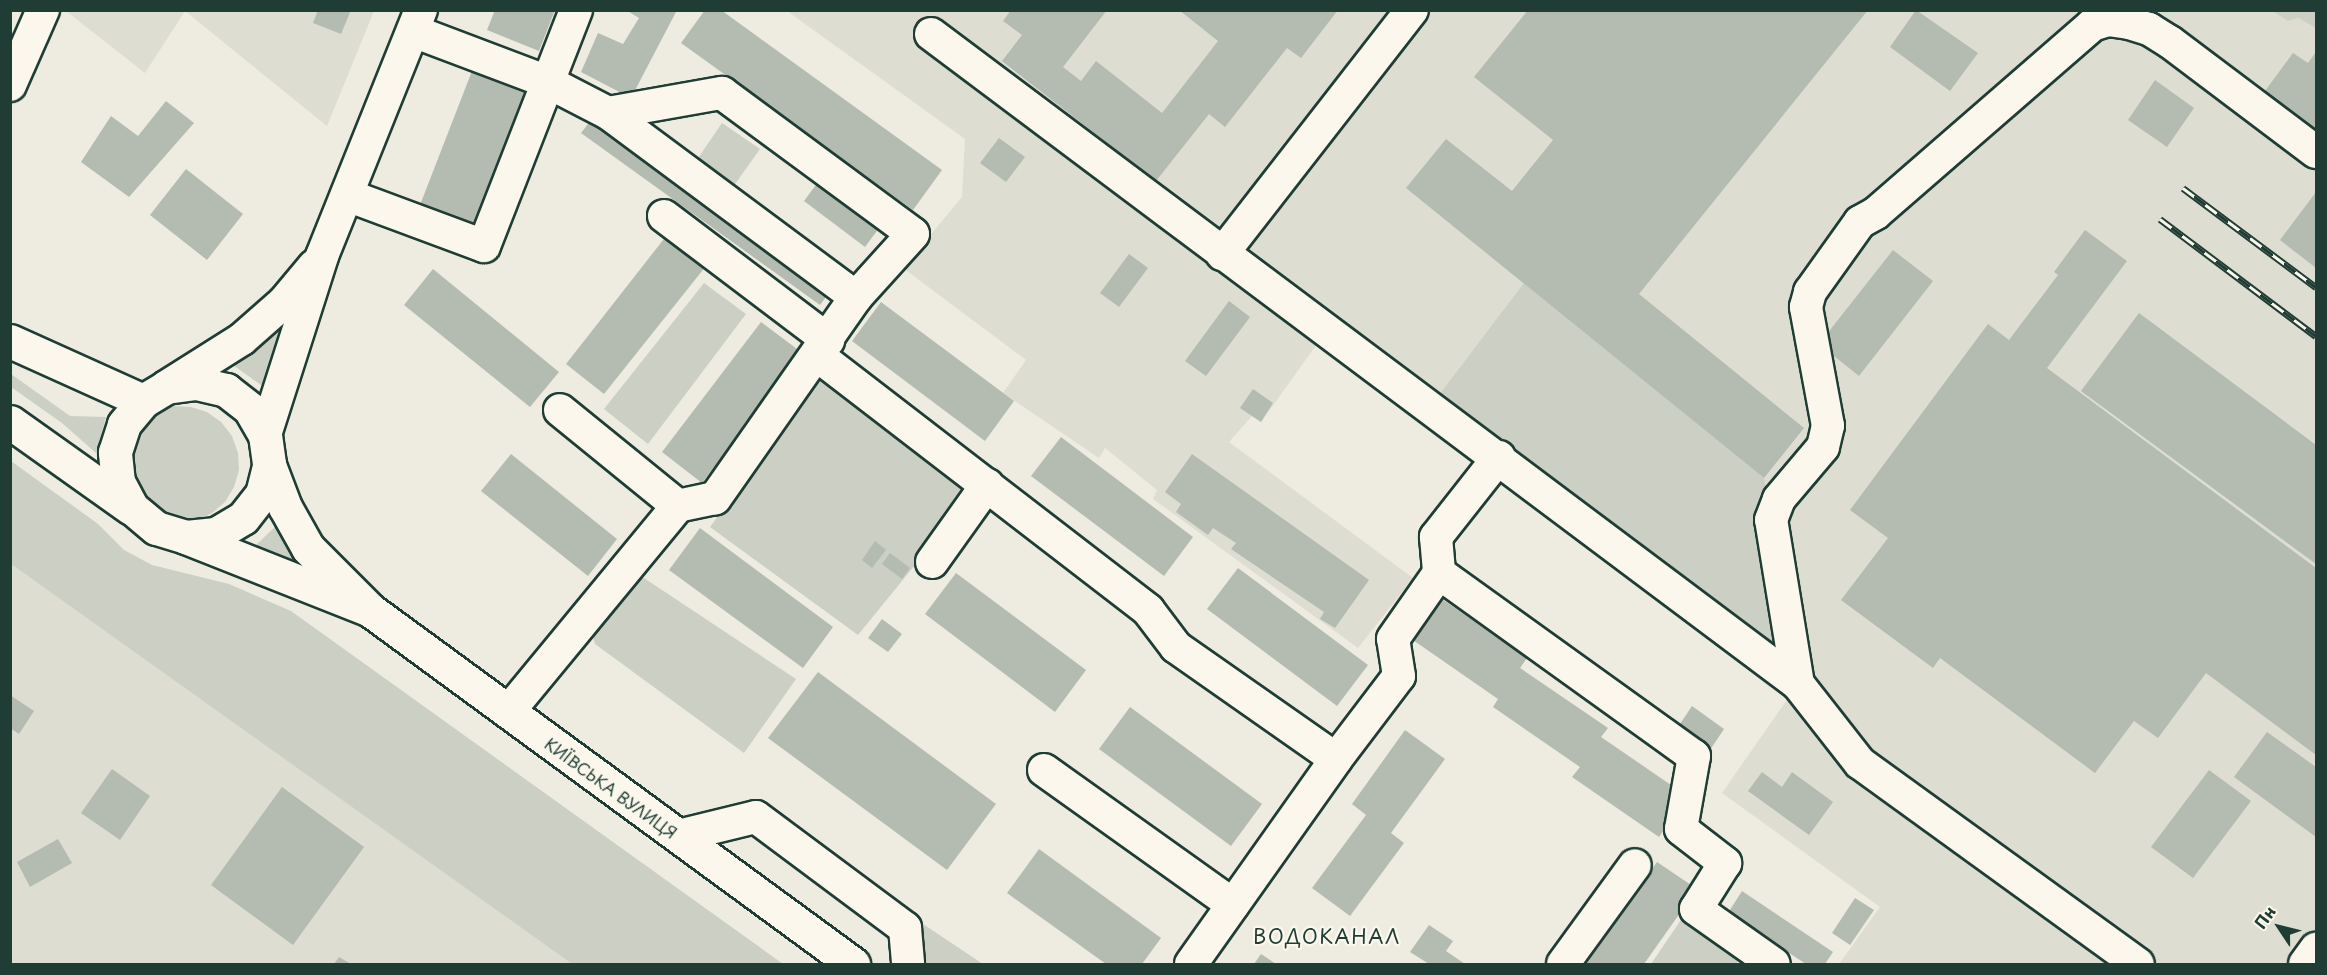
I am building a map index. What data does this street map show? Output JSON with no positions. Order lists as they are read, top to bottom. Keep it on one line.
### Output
{"streets":{"main road":["КИЇВСЬКА ВУЛИЦЯ"]},"districts":["ВОДОКАНАЛ"],"north":"top left"}
